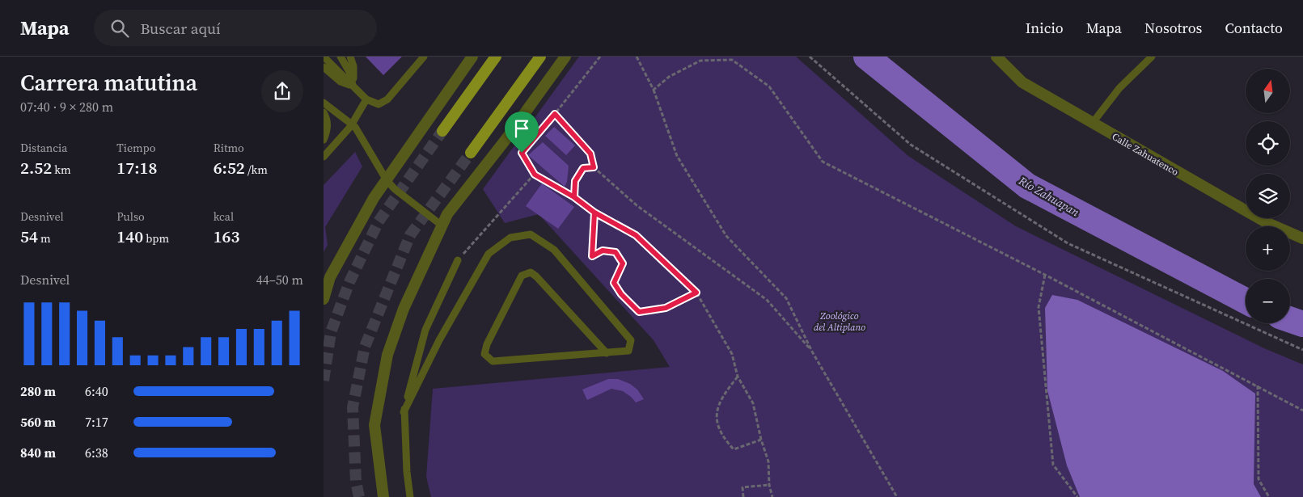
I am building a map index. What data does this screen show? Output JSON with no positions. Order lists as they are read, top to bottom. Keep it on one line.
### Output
{"streets":{"street":["Calle Zahuatenco"]},"water":["Río Zahuapan"],"parks":["Zoológico del Altiplano"],"north":"top","page":{"header":"Mapa","search":"Buscar aquí","nav":["Inicio","Mapa","Nosotros","Contacto"],"heading":["Carrera matutina","07:40 · 9 × 280 m"],"map_buttons":["+","−"],"stats":[["Distancia","2.52 km"],["Tiempo","17:18"],["Ritmo","6:52 /km"],["Desnivel","54 m"],["Pulso","140 bpm"],["kcal","163"]],"chart":["Desnivel","44–50 m"],"list":[{"name":"280 m","note":"6:40"},{"name":"560 m","note":"7:17"},{"name":"840 m","note":"6:38"}]}}
